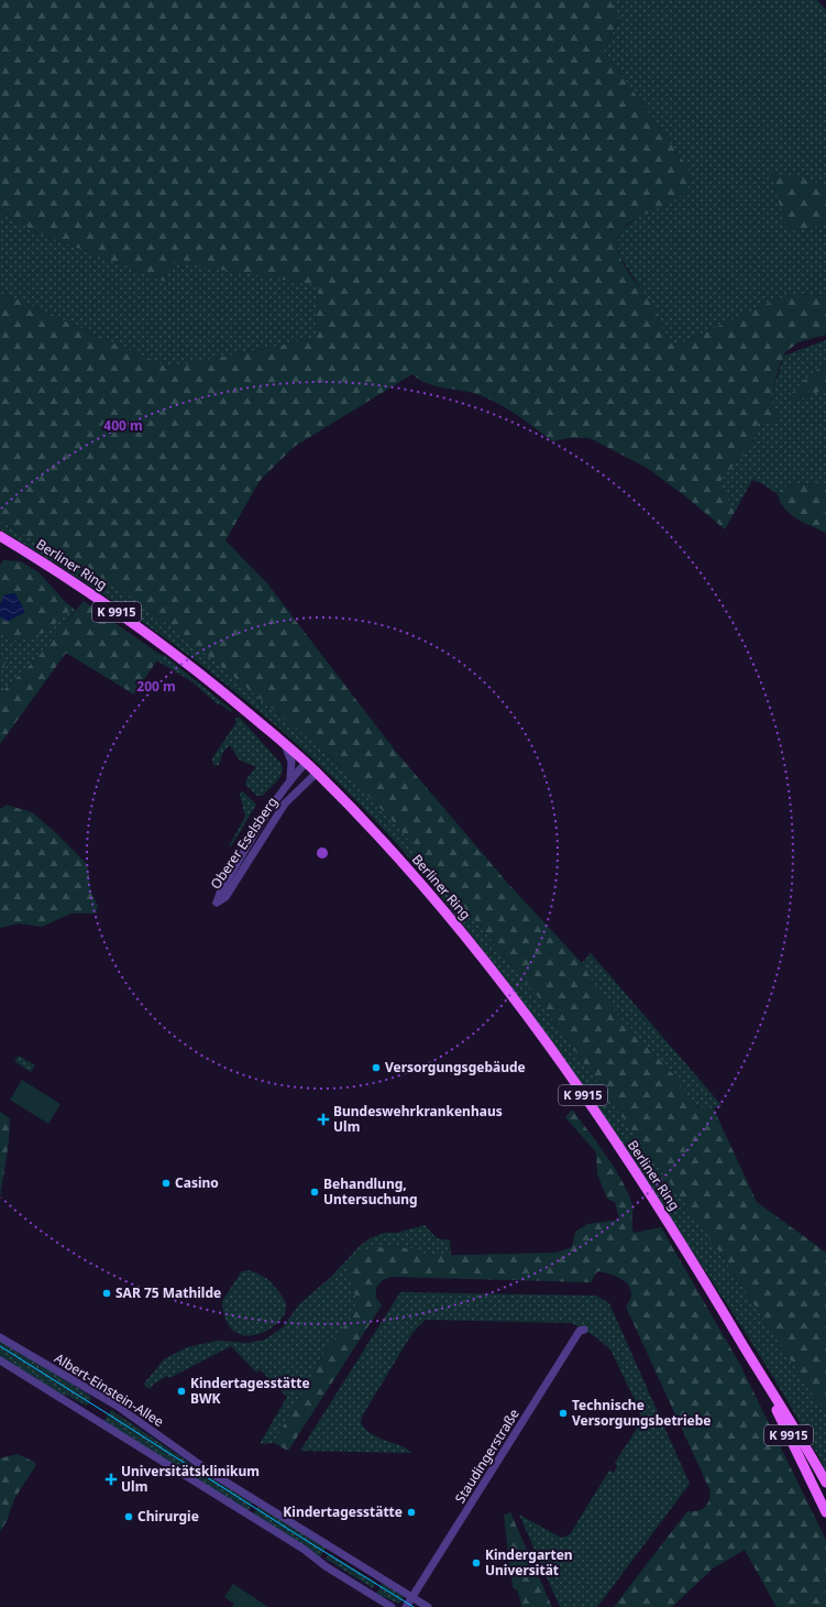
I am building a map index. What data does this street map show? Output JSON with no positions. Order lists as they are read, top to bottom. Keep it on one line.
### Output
{"streets":{"main road":["Berliner Ring","K 9915"],"street":["Oberer Eselsberg","Albert-Einstein-Allee","Staudingerstraße"]},"crossings":[["Berliner Ring","Oberer Eselsberg"],["Albert-Einstein-Allee","Staudingerstraße"]],"places":{"other":["Versorgungsgebäude","Casino","Behandlung, Untersuchung","SAR 75 Mathilde","Kindertagesstätte BWK","Technische Versorgungsbetriebe","Kindertagesstätte","Chirurgie","Kindergarten Universität"],"health":["Bundeswehrkrankenhaus Ulm","Universitätsklinikum Ulm"]},"rings":["400 m","200 m"]}
